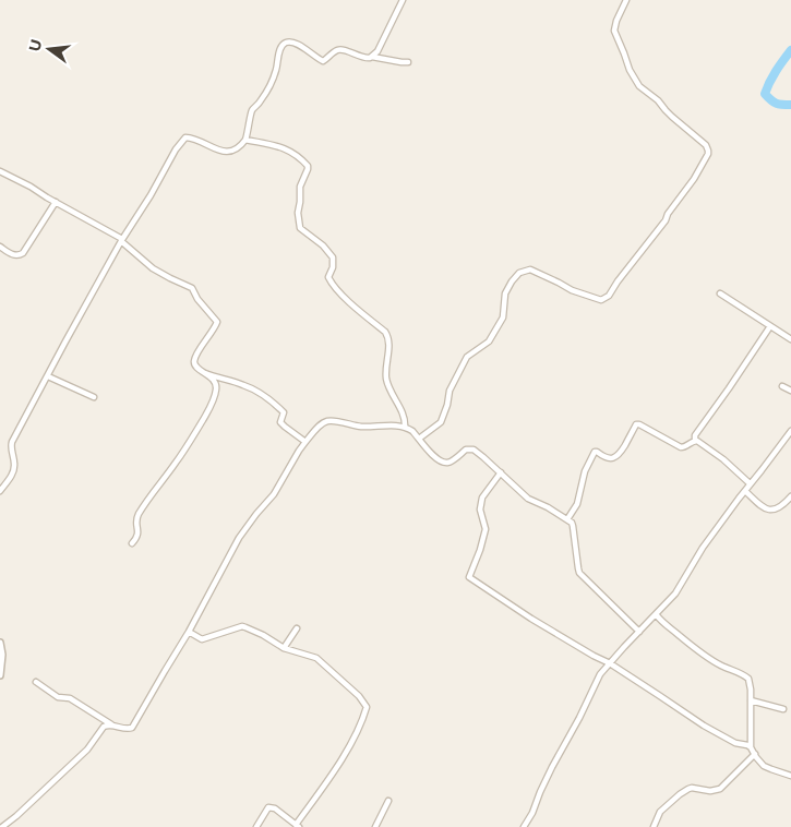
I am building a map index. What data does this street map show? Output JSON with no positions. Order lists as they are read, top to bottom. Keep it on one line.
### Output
{"north":"left"}
